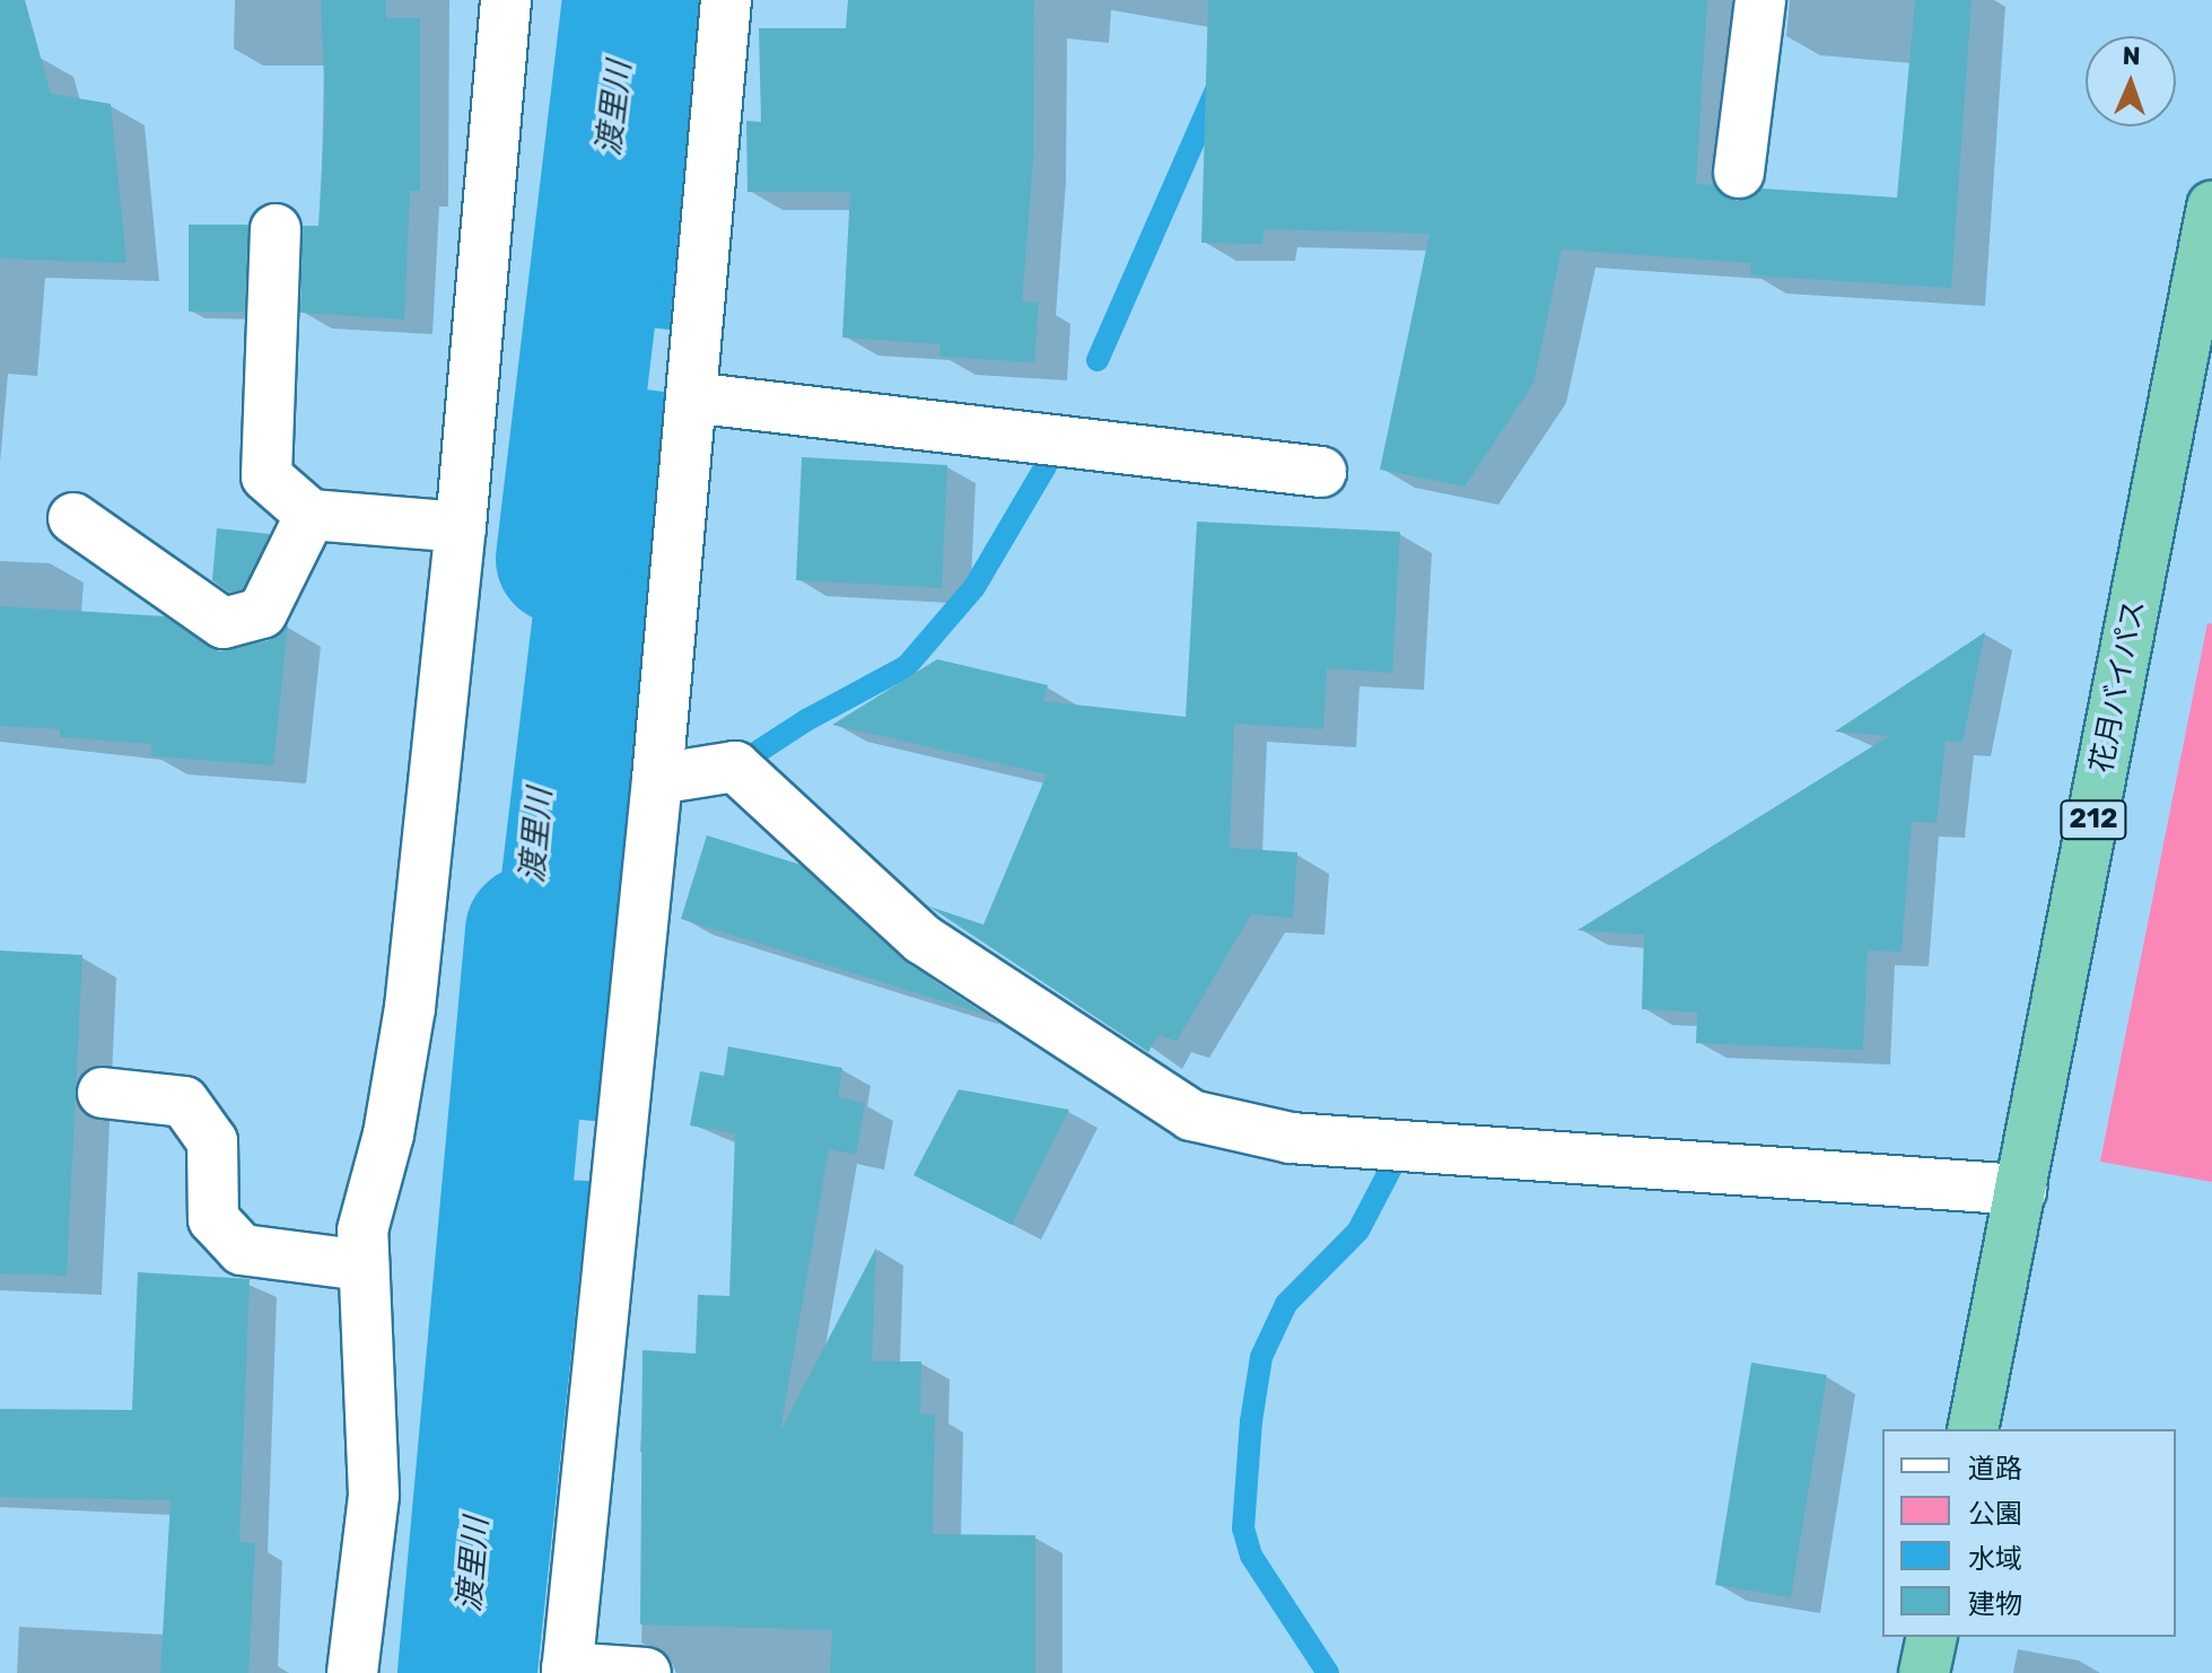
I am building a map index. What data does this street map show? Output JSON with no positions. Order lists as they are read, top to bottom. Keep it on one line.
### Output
{"streets":{"highway":["花月バイパス","212"]},"water":["渡里川"],"legend":["道路","公園","水域","建物"],"north":"top"}
